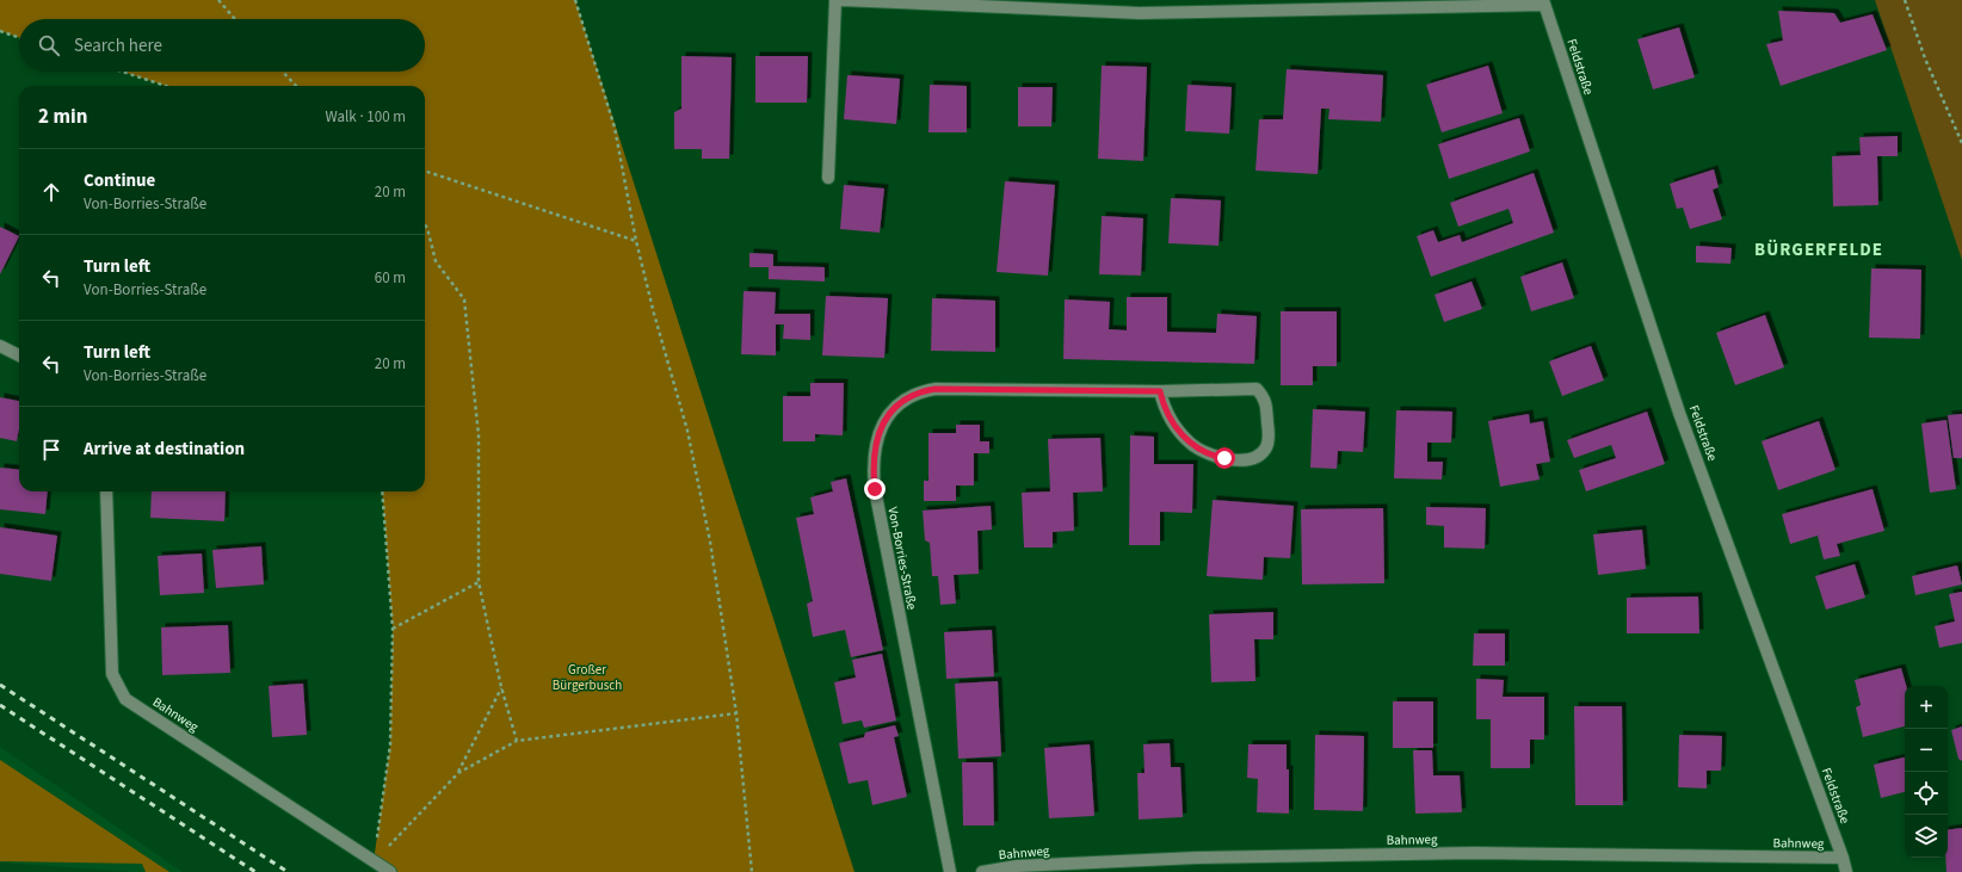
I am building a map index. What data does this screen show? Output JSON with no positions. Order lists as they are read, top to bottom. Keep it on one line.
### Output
{"streets":{"street":["Feldstraße","Von-Borries-Straße","Bahnweg"]},"crossings":[["Feldstraße","Bahnweg"]],"districts":["BÜRGERFELDE"],"parks":["Großer Bürgerbusch"],"page":{"search":"Search here","heading":["2 min","Walk · 100 m"],"list":[["Continue","Von-Borries-Straße","20 m"],["Turn left","Von-Borries-Straße","60 m"],["Turn left","Von-Borries-Straße","20 m"],"Arrive at destination"],"map_buttons":["+","−"]}}
